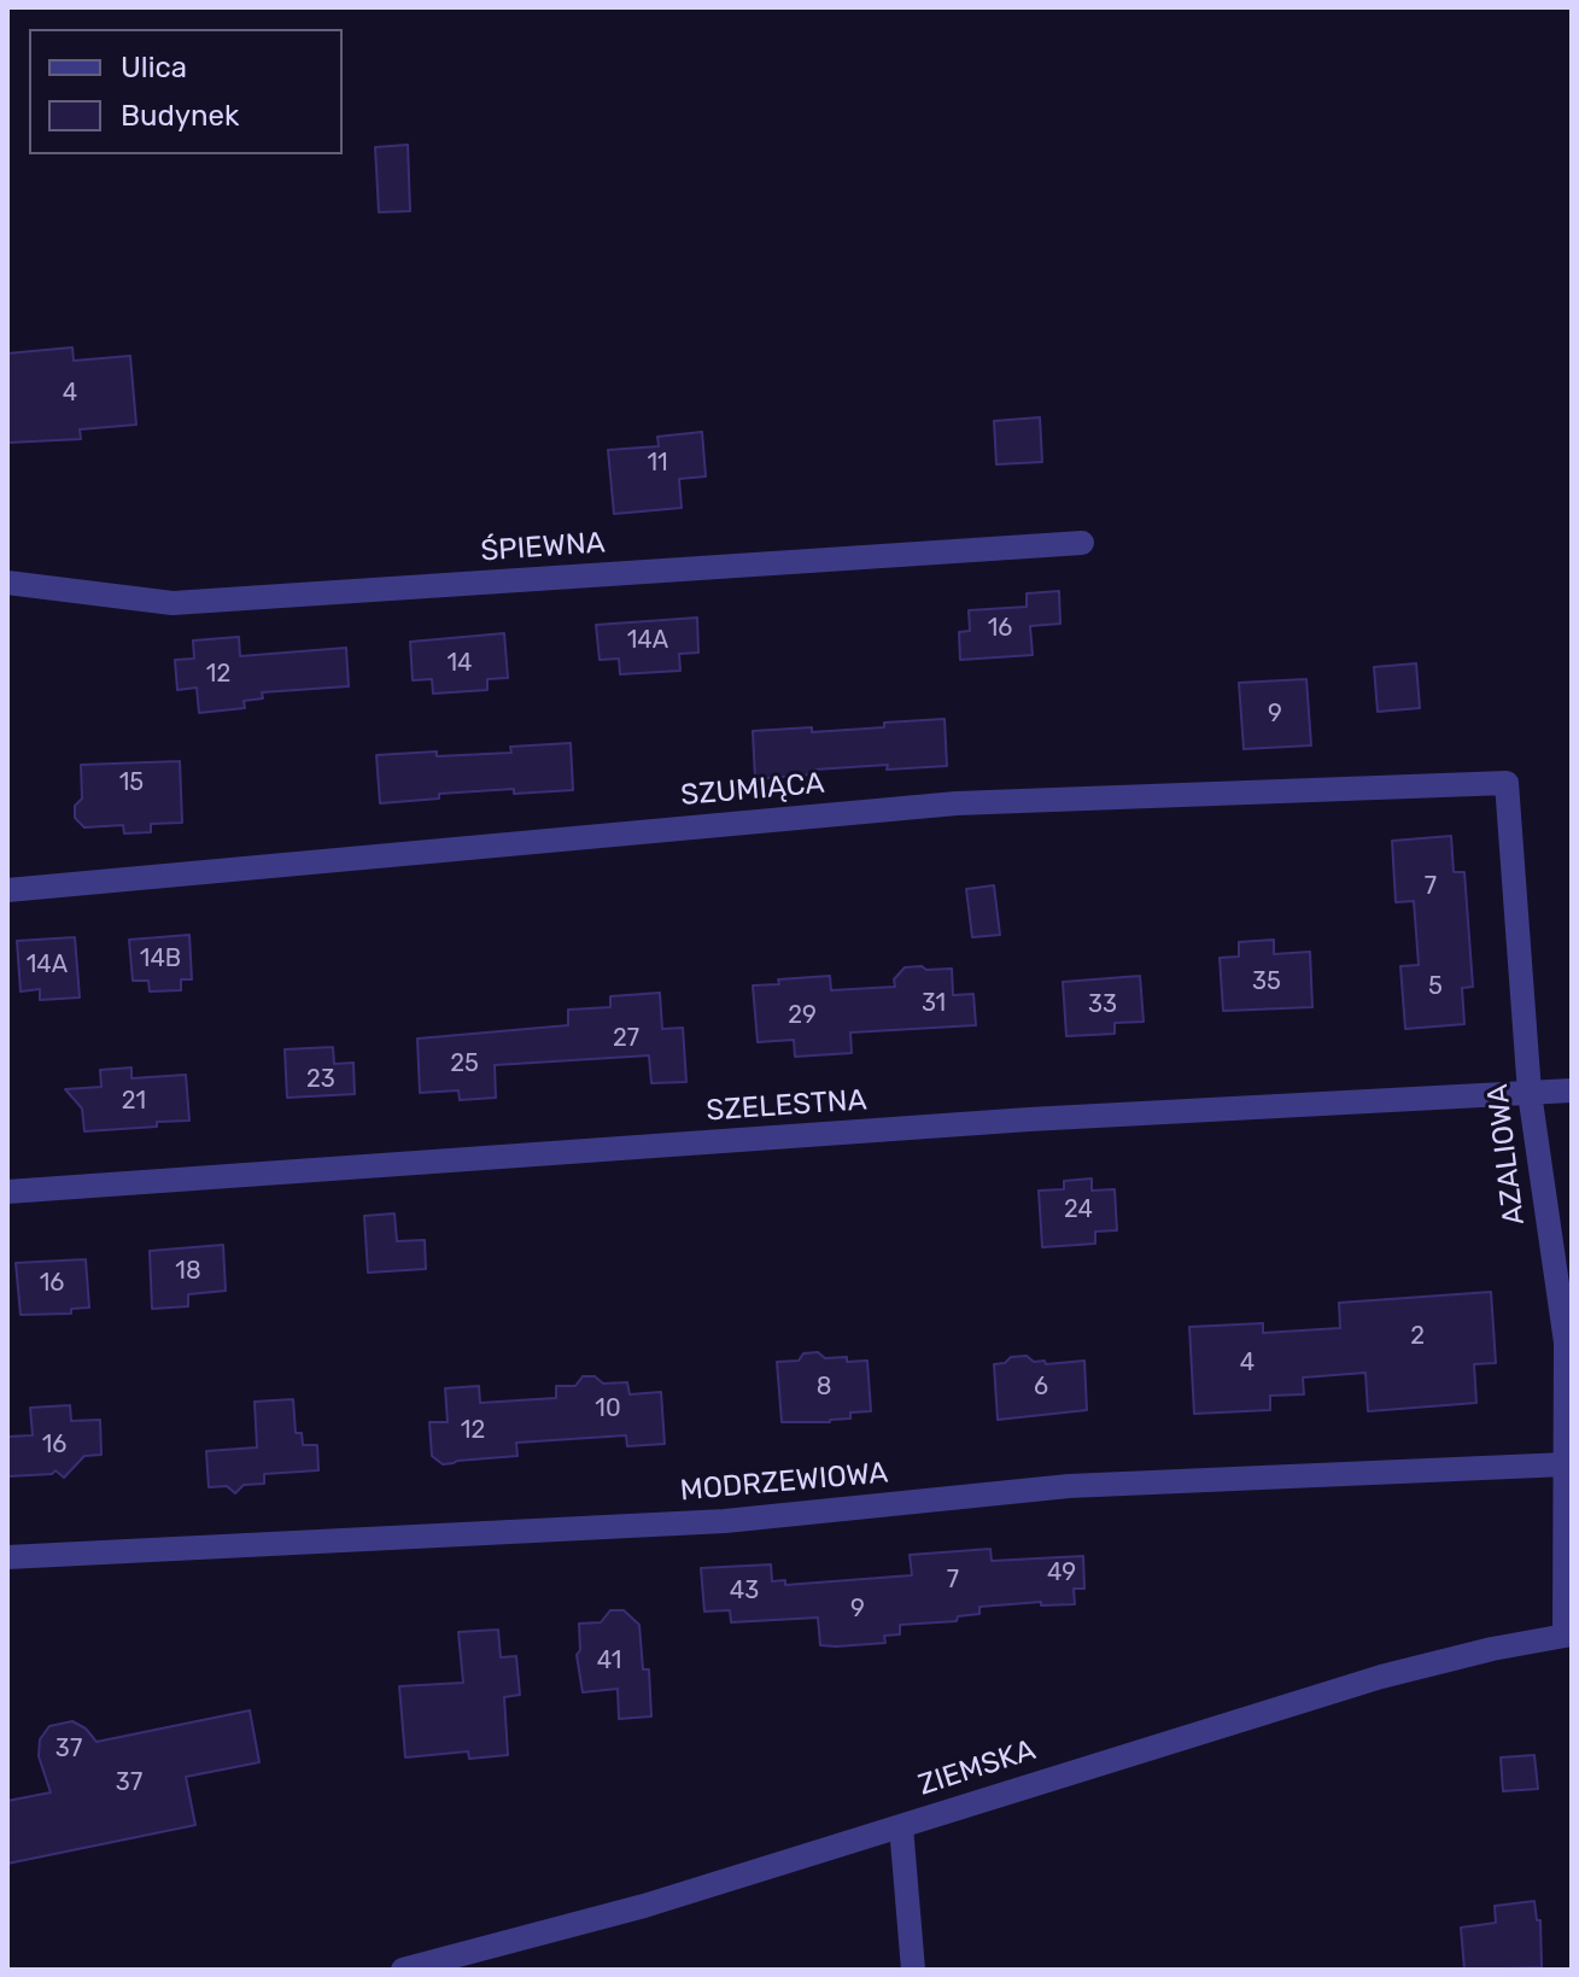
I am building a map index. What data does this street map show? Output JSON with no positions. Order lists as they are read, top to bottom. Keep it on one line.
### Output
{"streets":{"street":["ŚPIEWNA","SZUMIĄCA","SZELESTNA","AZALIOWA","MODRZEWIOWA","ZIEMSKA"]},"crossings":[["SZUMIĄCA","AZALIOWA"],["SZELESTNA","AZALIOWA"],["AZALIOWA","MODRZEWIOWA"],["AZALIOWA","ZIEMSKA"]],"house_numbers":["4","11","16","14A","14","12","9","15","7","14B","14A","35","5","31","33","29","27","25","23","21","24","18","16","2","4","8","6","10","12","16","49","7","43","9","41","37","37"],"legend":["Ulica","Budynek"]}
